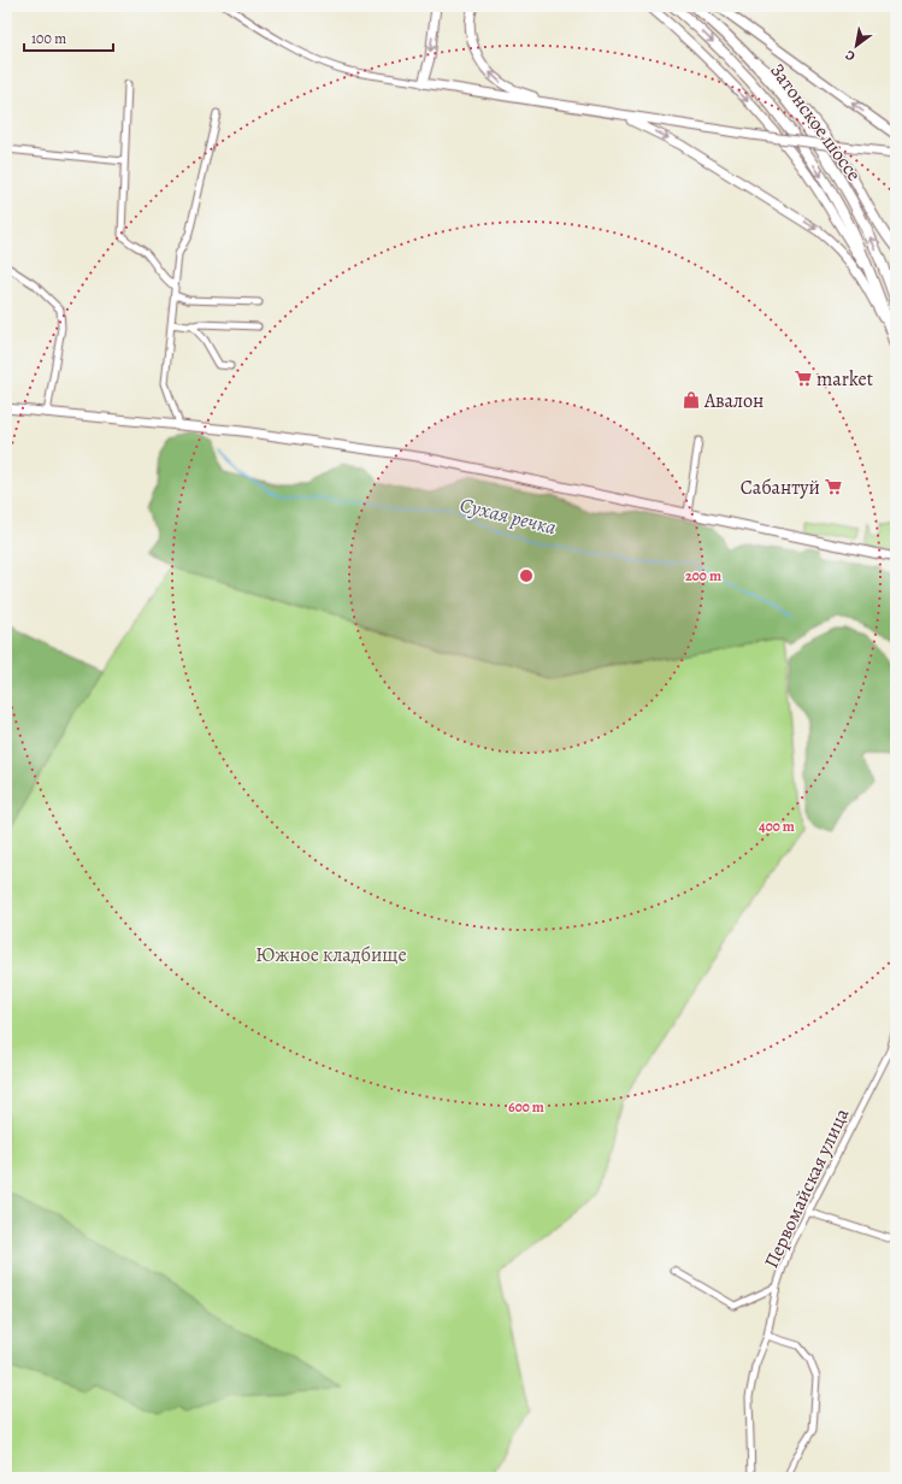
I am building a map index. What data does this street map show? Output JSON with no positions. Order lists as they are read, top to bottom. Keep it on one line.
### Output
{"streets":{"main road":["Затонское шоссе"],"street":["Первомайская улица"]},"water":["Сухая речка"],"parks":["Южное кладбище"],"places":{"supermarket":["market","Сабантуй"],"shop":["Авалон"]},"scale_bar":"100 m","north":"bottom left","rings":["200 m","400 m","600 m"]}
